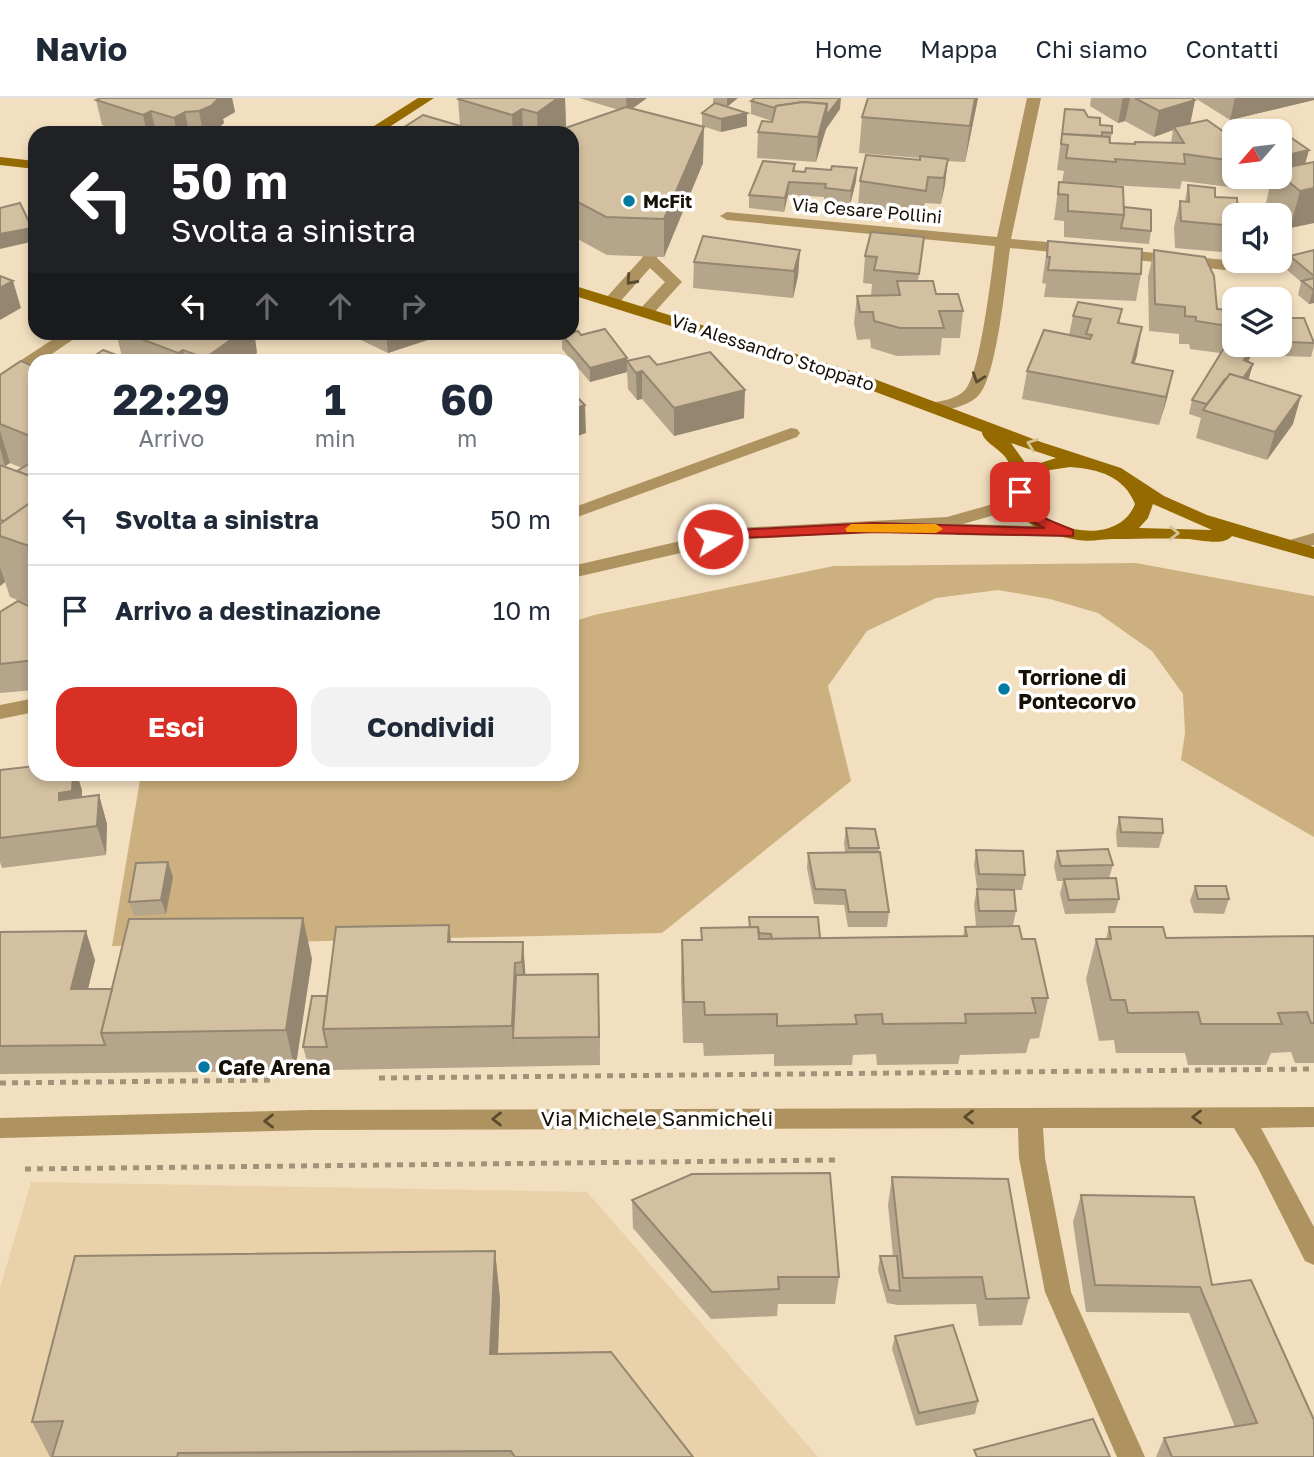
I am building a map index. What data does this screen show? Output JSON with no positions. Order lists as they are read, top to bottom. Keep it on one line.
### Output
{"streets":{"main road":["Via Alessandro Stoppato"],"street":["Via Cesare Pollini","Via Michele Sanmicheli"]},"one_way":["Via Michele Sanmicheli"],"places":["McFit","Torrione di Pontecorvo","Cafe Arena"],"north":"bottom left","page":{"header":"Navio","nav":["Home","Mappa","Chi siamo","Contatti"],"turn":["50 m","Svolta a sinistra"],"eta":["22:29","Arrivo","1","min","60","m"],"list":[{"name":"Svolta a sinistra","value":"50 m"},{"name":"Arrivo a destinazione","value":"10 m"}],"buttons":["Esci","Condividi"]}}
